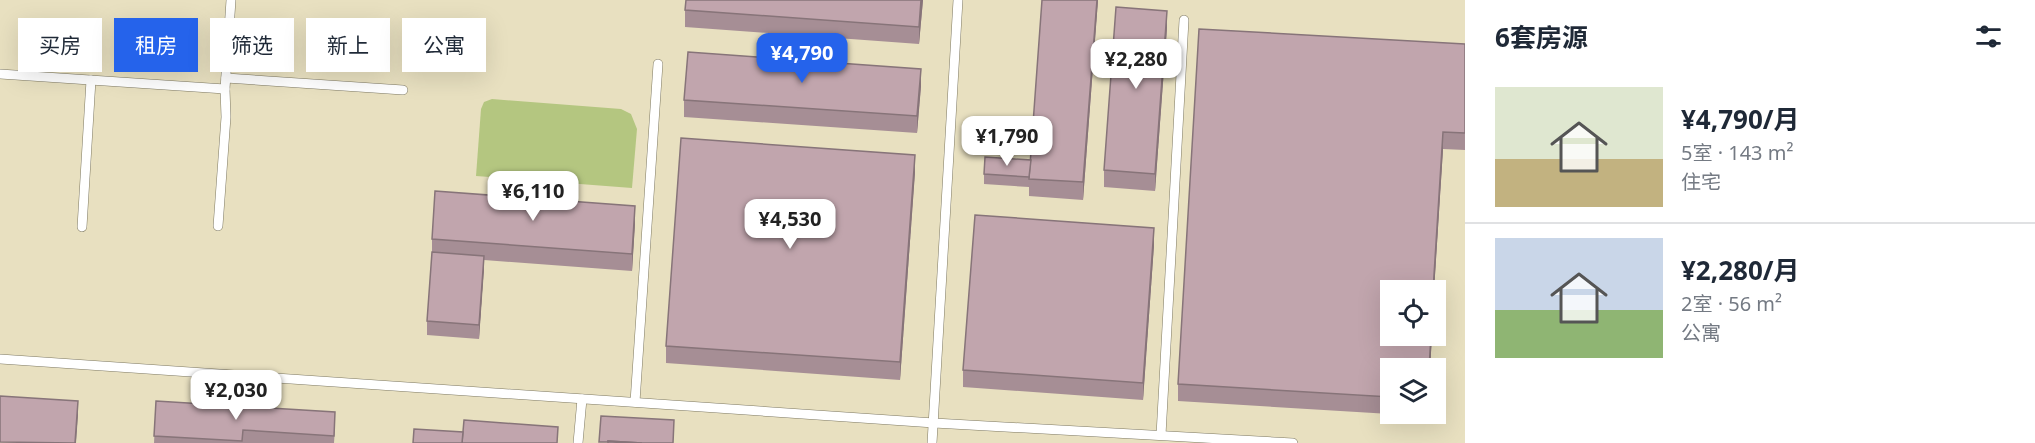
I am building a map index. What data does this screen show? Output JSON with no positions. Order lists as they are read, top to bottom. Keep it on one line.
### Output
{"page":{"heading":"6套房源","chip":["买房","租房","筛选","新上","公寓"],"price":["¥4,790","¥2,280","¥1,790","¥6,110","¥4,530","¥2,030"],"list":[{"name":"¥4,790/月","note":"5室 · 143 m² · 住宅"},{"name":"¥2,280/月","note":"2室 · 56 m² · 公寓"}]}}
